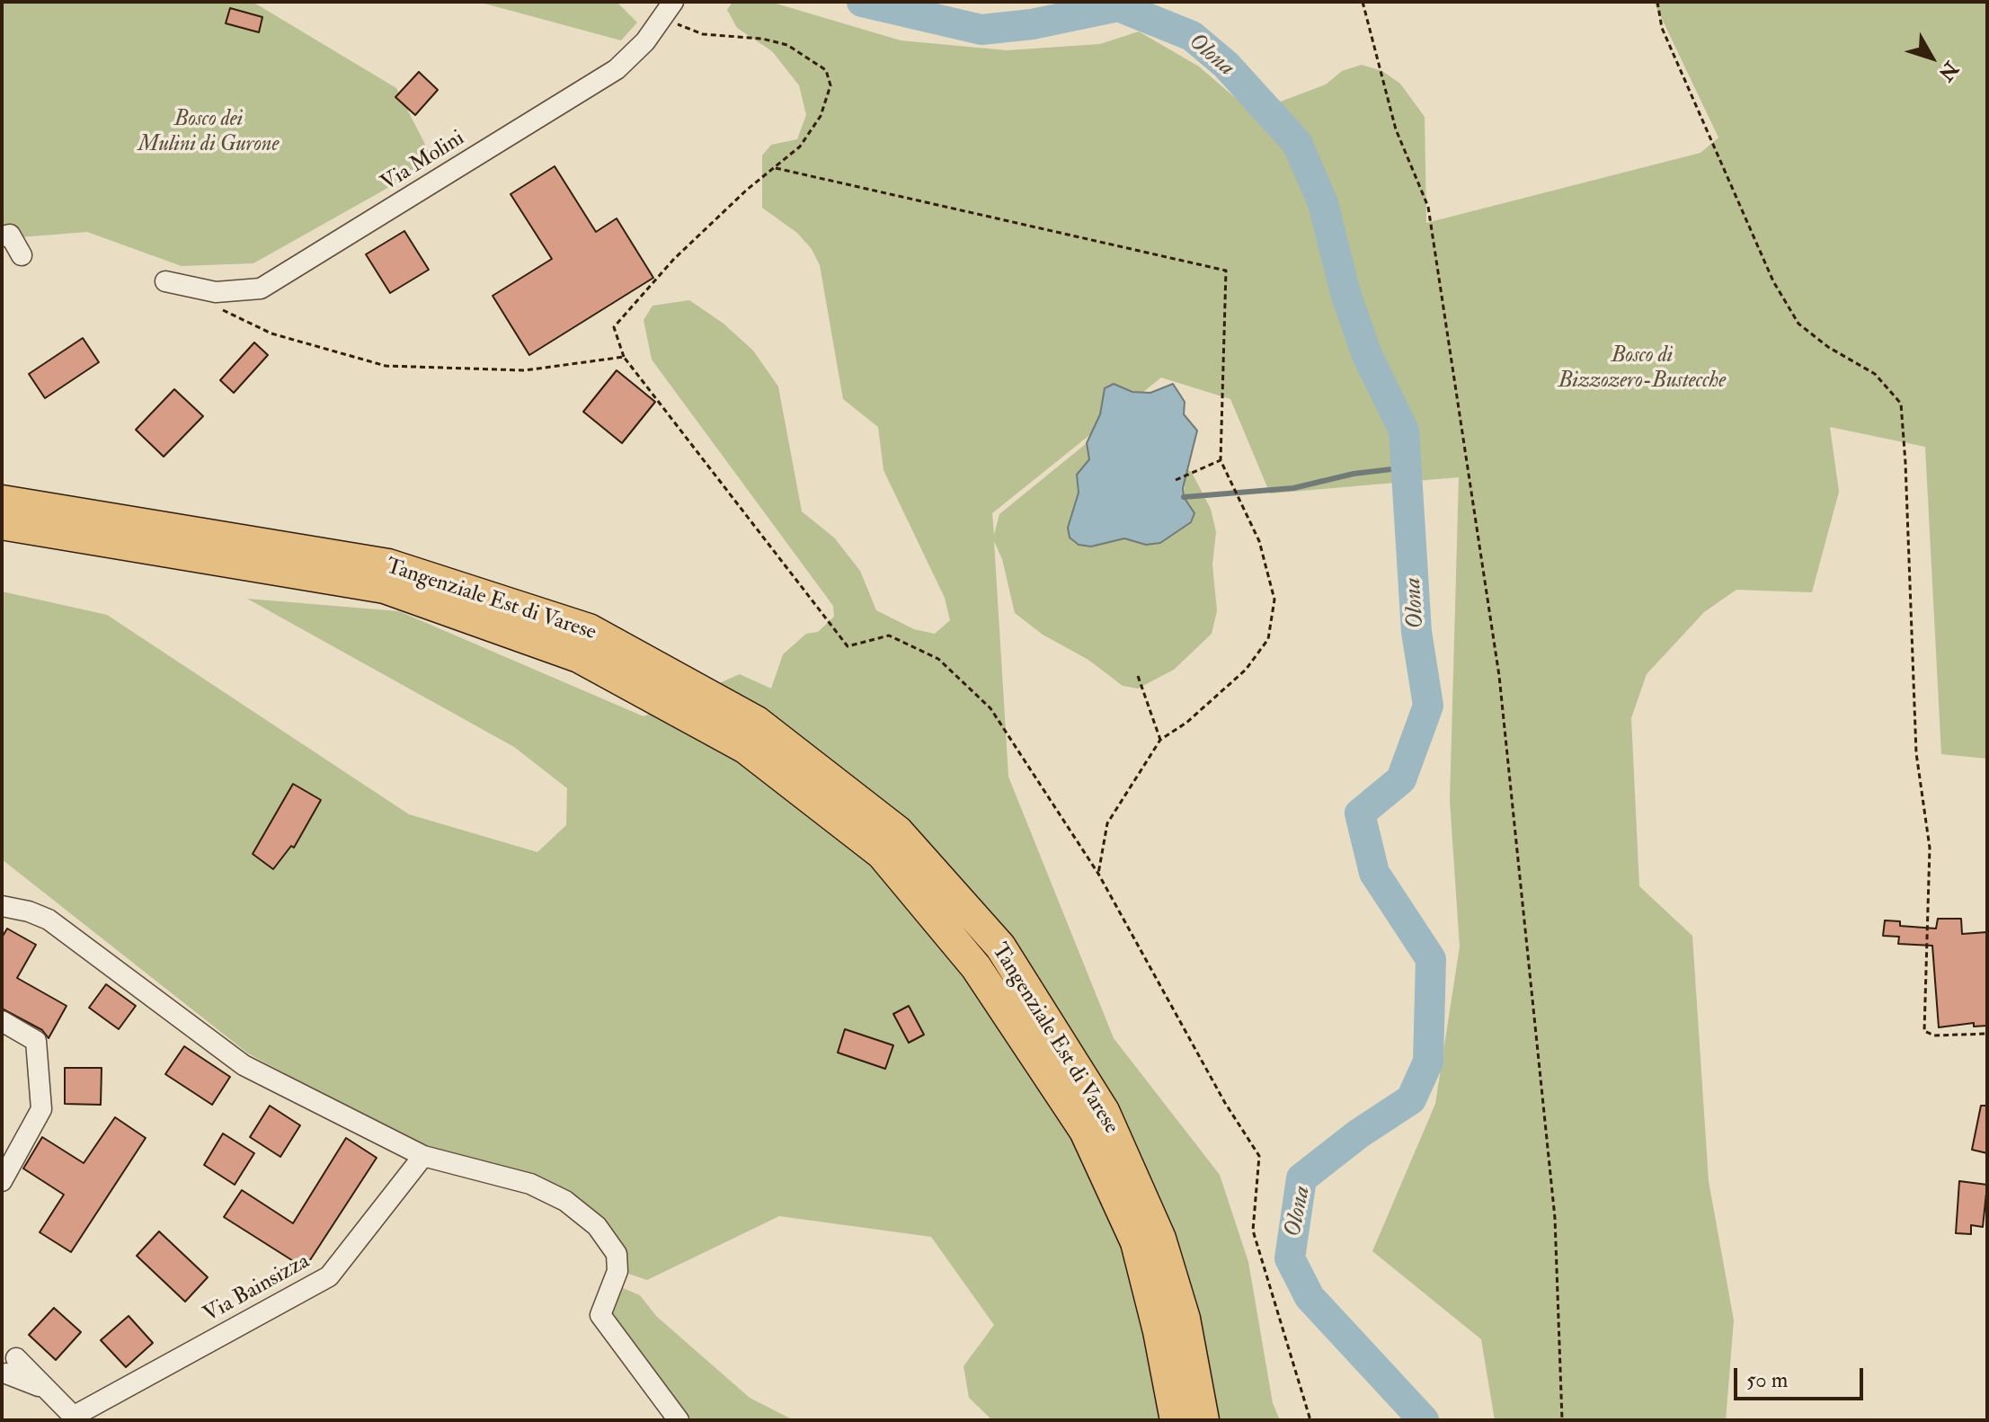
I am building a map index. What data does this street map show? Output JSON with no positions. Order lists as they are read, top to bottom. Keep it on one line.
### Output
{"streets":{"highway":["Tangenziale Est di Varese"],"street":["Via Molini","Via Bainsizza"]},"water":["Olona"],"parks":["Bosco dei Mulini di Gurone","Bosco di Bizzozero-Bustecche"],"scale_bar":"50 m","north":"bottom right"}
